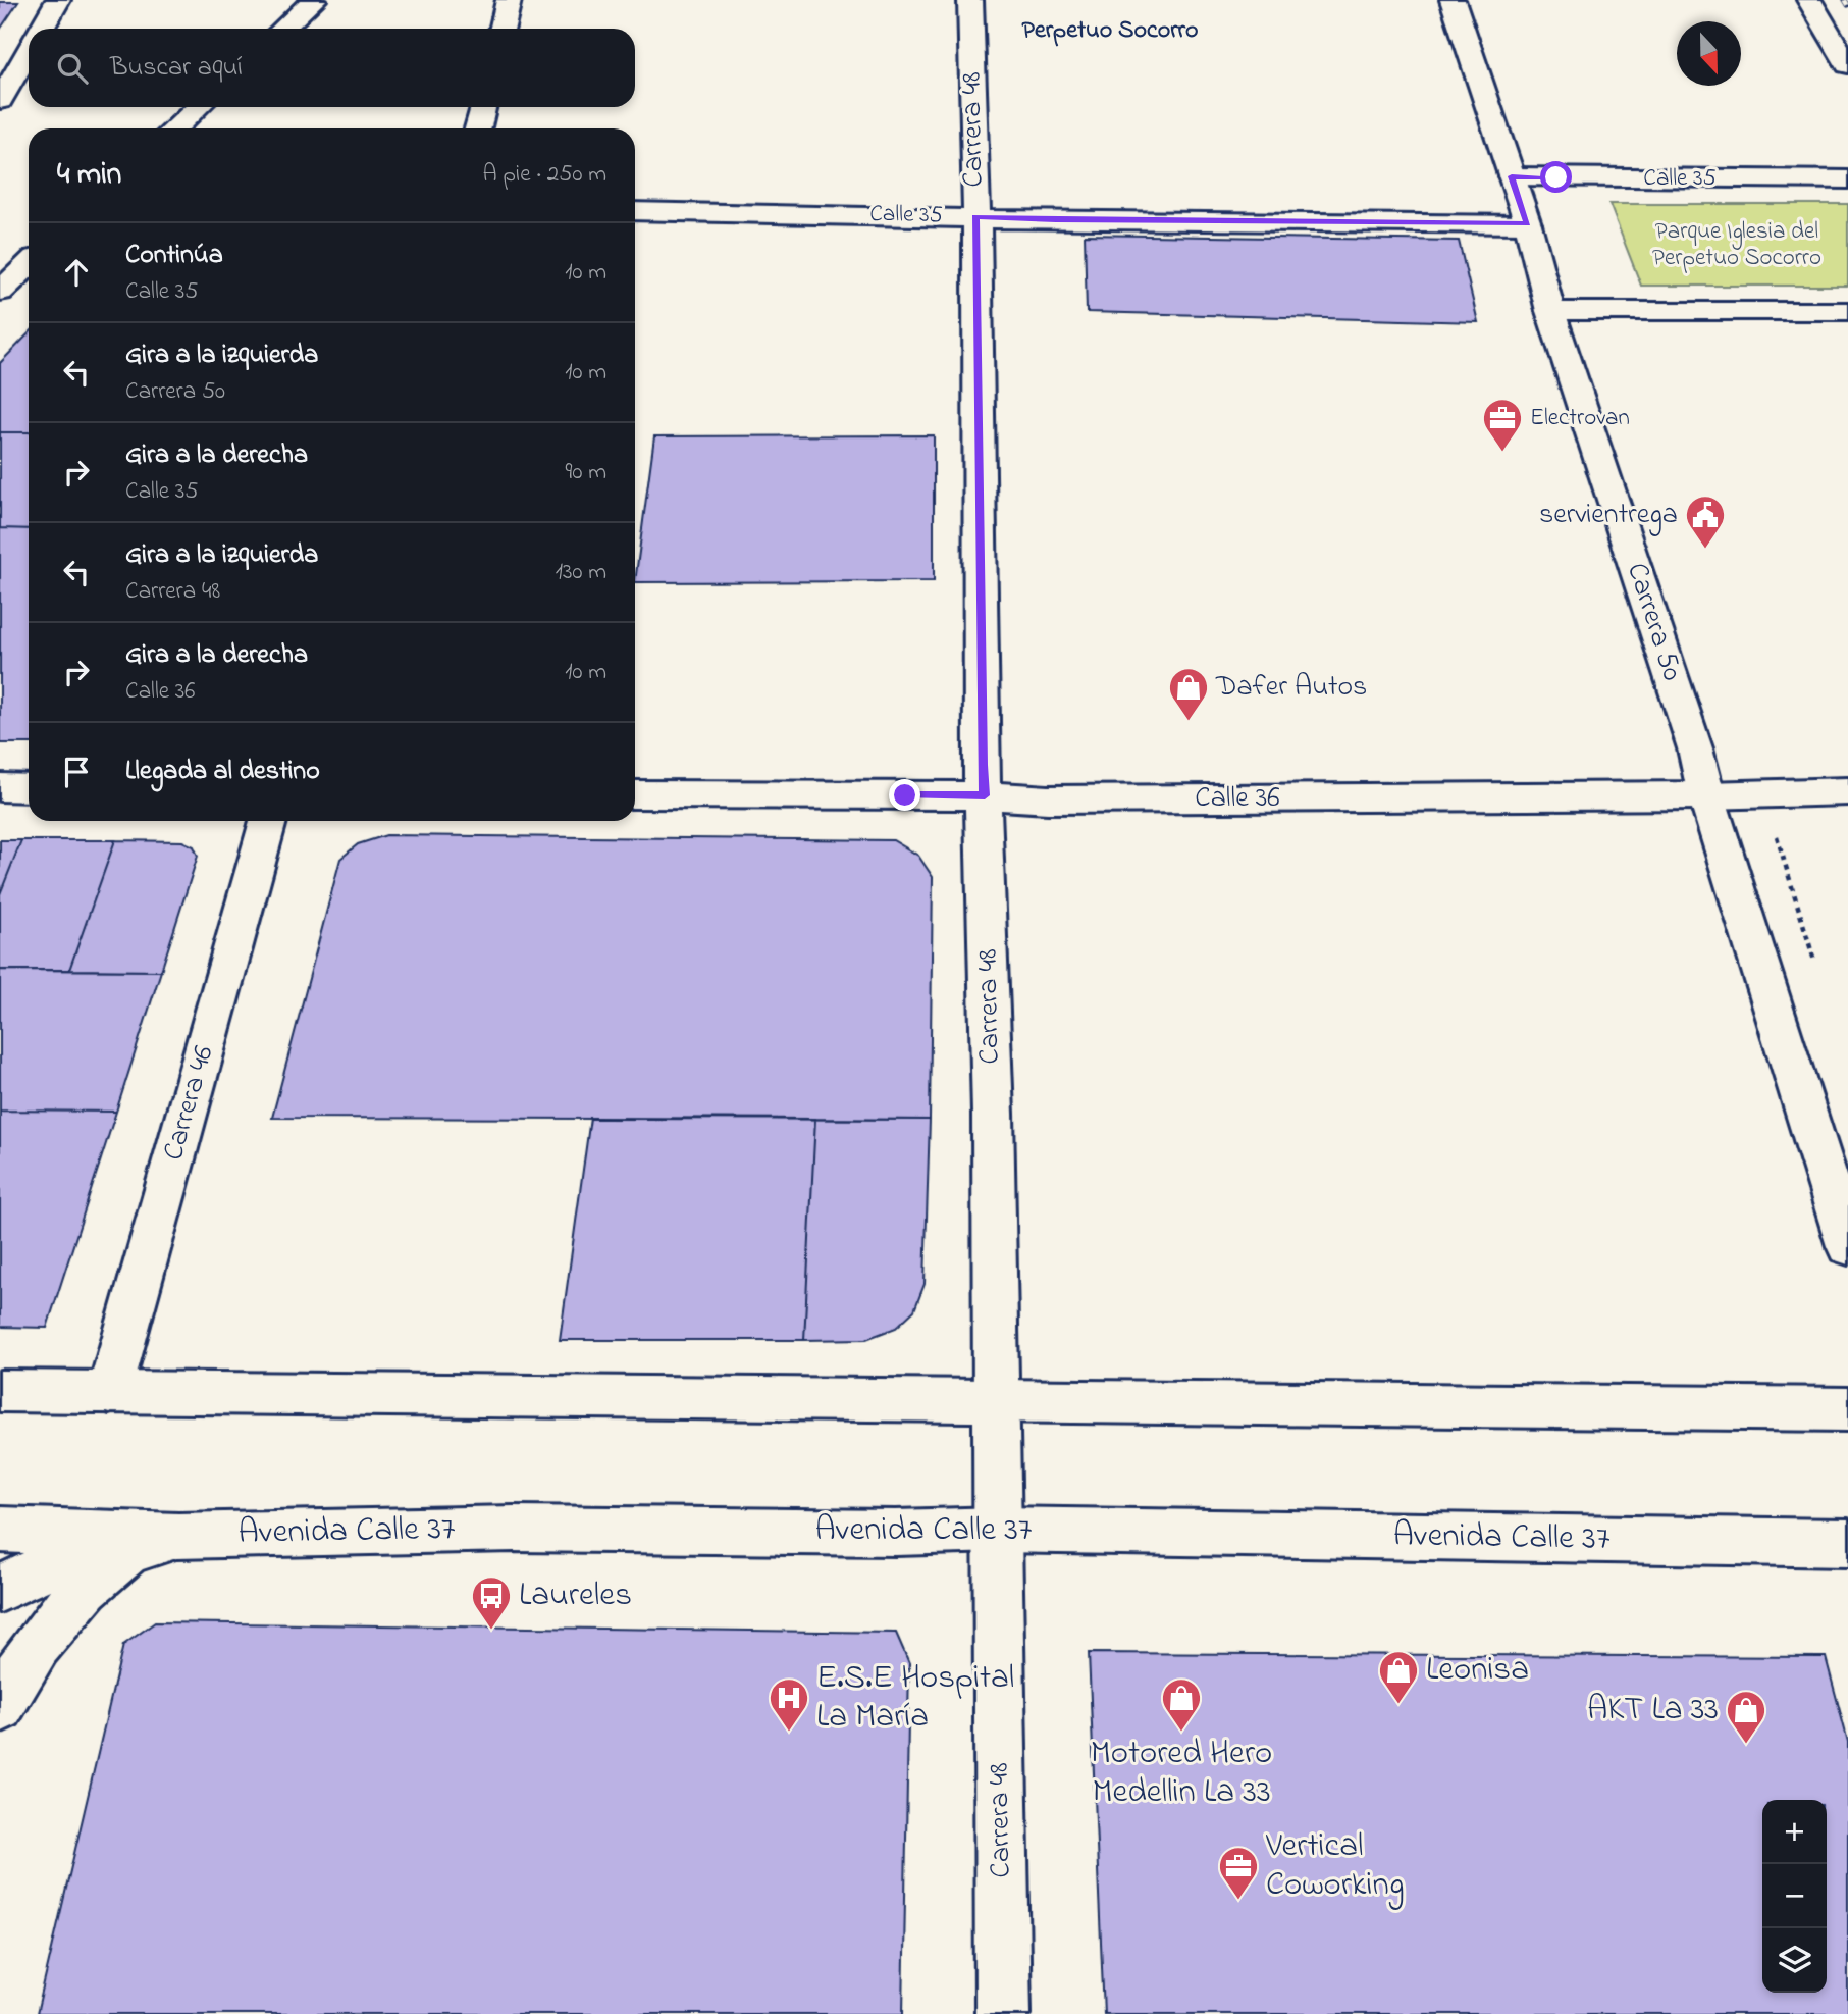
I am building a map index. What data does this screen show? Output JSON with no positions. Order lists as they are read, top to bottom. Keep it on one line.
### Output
{"streets":{"street":["Carrera 48","Calle 35","Carrera 50","Calle 36","Carrera 46","Avenida Calle 37"]},"crossings":[["Carrera 48","Calle 35"],["Carrera 48","Calle 36"],["Carrera 48","Avenida Calle 37"],["Calle 35","Carrera 50"],["Carrera 50","Calle 36"]],"districts":["Perpetuo Socorro"],"parks":["Parque Iglesia del Perpetuo Socorro"],"places":{"office":["Electrovan","Vertical Coworking"],"public building":["servientrega"],"shop":["Dafer Autos","Leonisa","Motored Hero Medellin La 33","AKT La 33"],"bus stop":["Laureles"],"hospital":["E.S.E Hospital La María"]},"north":"bottom","page":{"search":"Buscar aquí","heading":["4 min","A pie · 250 m"],"list":[["Continúa","Calle 35","10 m"],["Gira a la izquierda","Carrera 50","10 m"],["Gira a la derecha","Calle 35","90 m"],["Gira a la izquierda","Carrera 48","130 m"],["Gira a la derecha","Calle 36","10 m"],"Llegada al destino"],"map_buttons":["+","−"]}}
